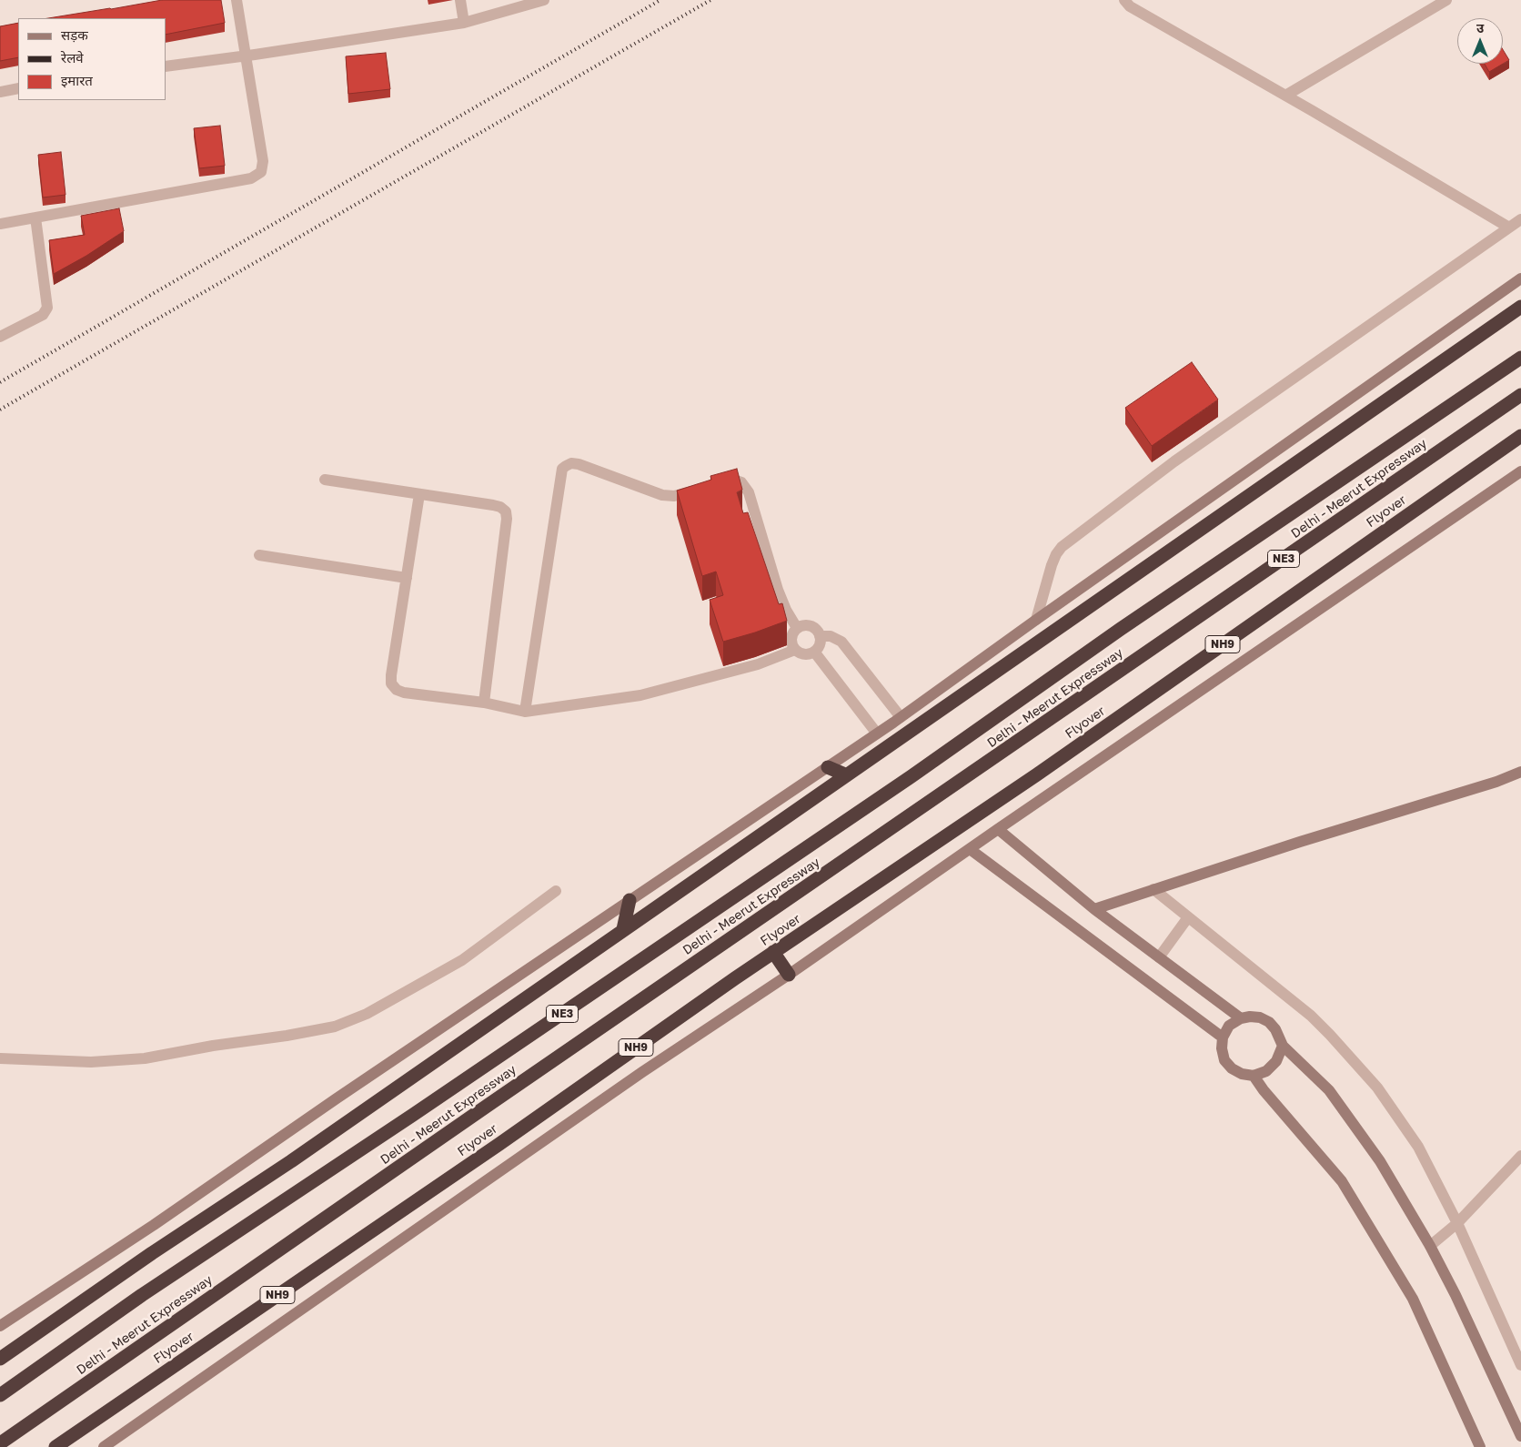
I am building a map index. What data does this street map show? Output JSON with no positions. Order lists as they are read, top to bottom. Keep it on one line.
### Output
{"streets":{"highway":["Delhi - Meerut Expressway","Flyover","NE3","NH9"]},"legend":["सड़क","रेलवे","इमारत"],"north":"top"}
